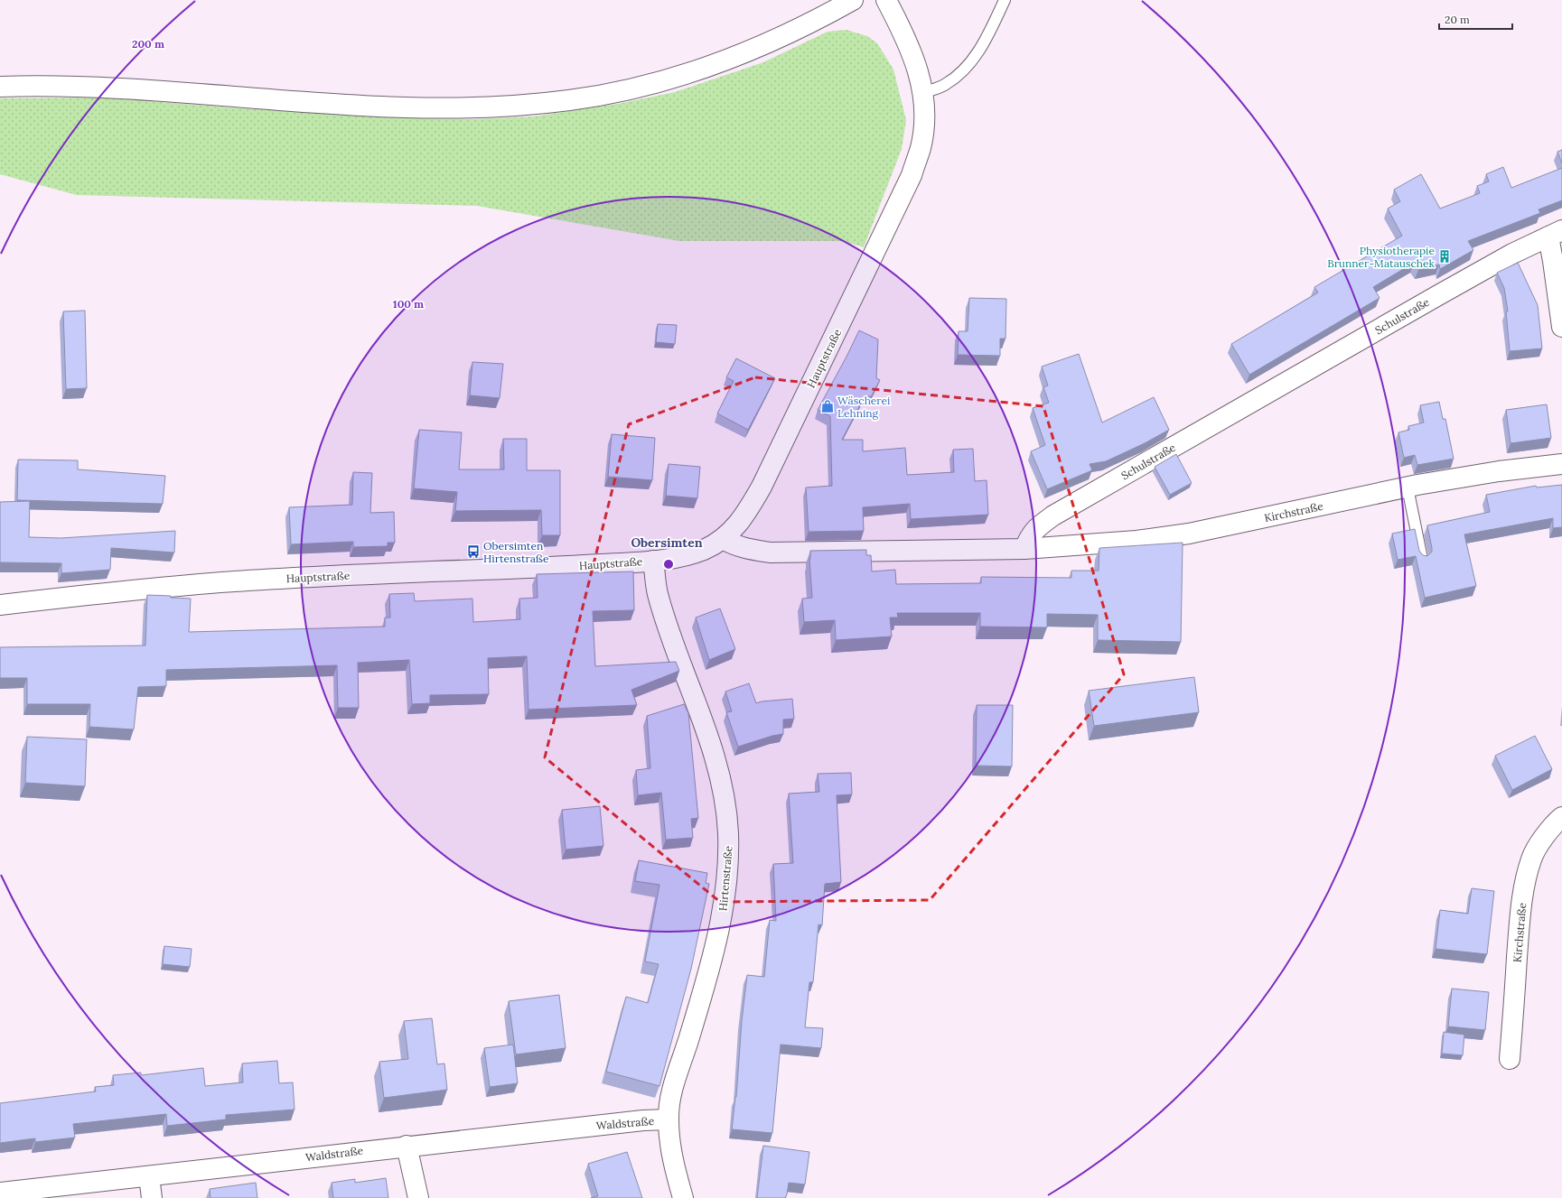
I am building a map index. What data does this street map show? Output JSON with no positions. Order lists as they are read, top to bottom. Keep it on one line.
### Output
{"streets":{"street":["Schulstraße","Hauptstraße","Kirchstraße","Hirtenstraße","Waldstraße"]},"crossings":[["Schulstraße","Kirchstraße"],["Hauptstraße","Hirtenstraße"],["Hirtenstraße","Waldstraße"]],"districts":["Obersimten"],"places":{"building":["Physiotherapie Brunner-Matauschek"],"shop":["Wäscherei Lehning"],"bus stop":["Obersimten Hirtenstraße"]},"scale_bar":"20 m","rings":["200 m","100 m"]}
